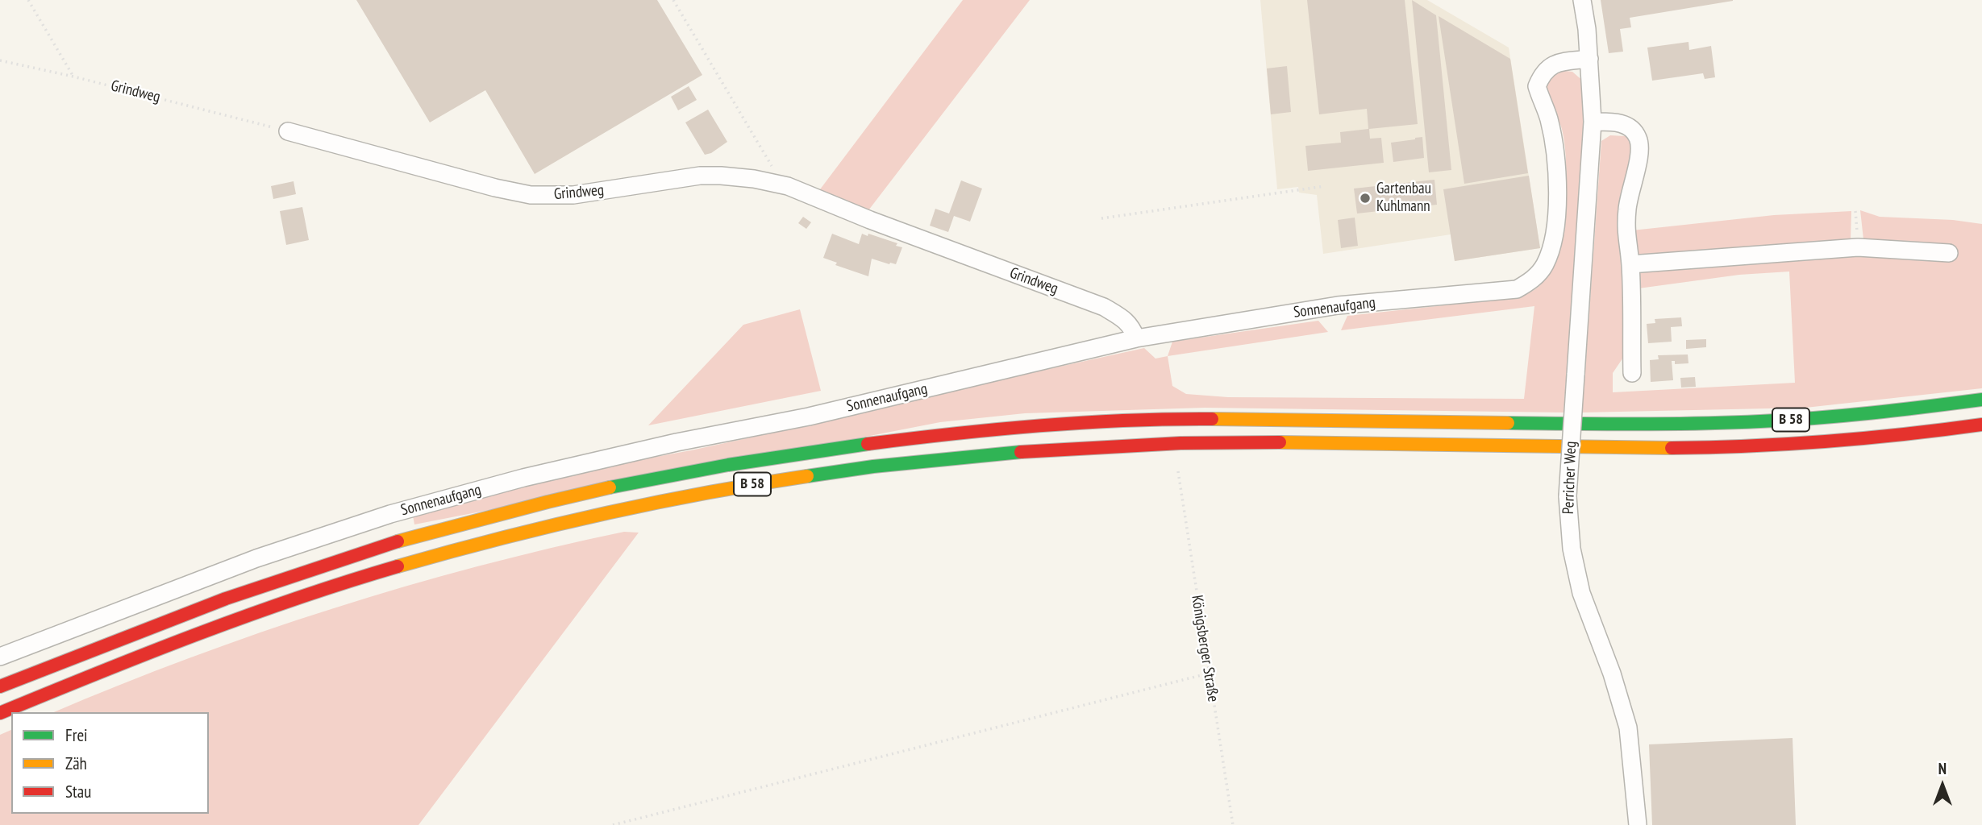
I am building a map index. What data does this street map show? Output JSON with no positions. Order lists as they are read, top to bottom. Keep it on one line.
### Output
{"streets":{"main road":["B 58"],"street":["Grindweg","Sonnenaufgang","Perricher Weg"],"path":["Königsberger Straße"]},"crossings":[["Grindweg","Sonnenaufgang"],["Sonnenaufgang","Perricher Weg"]],"places":["Gartenbau Kuhlmann"],"legend":["Frei","Zäh","Stau"],"north":"top"}
